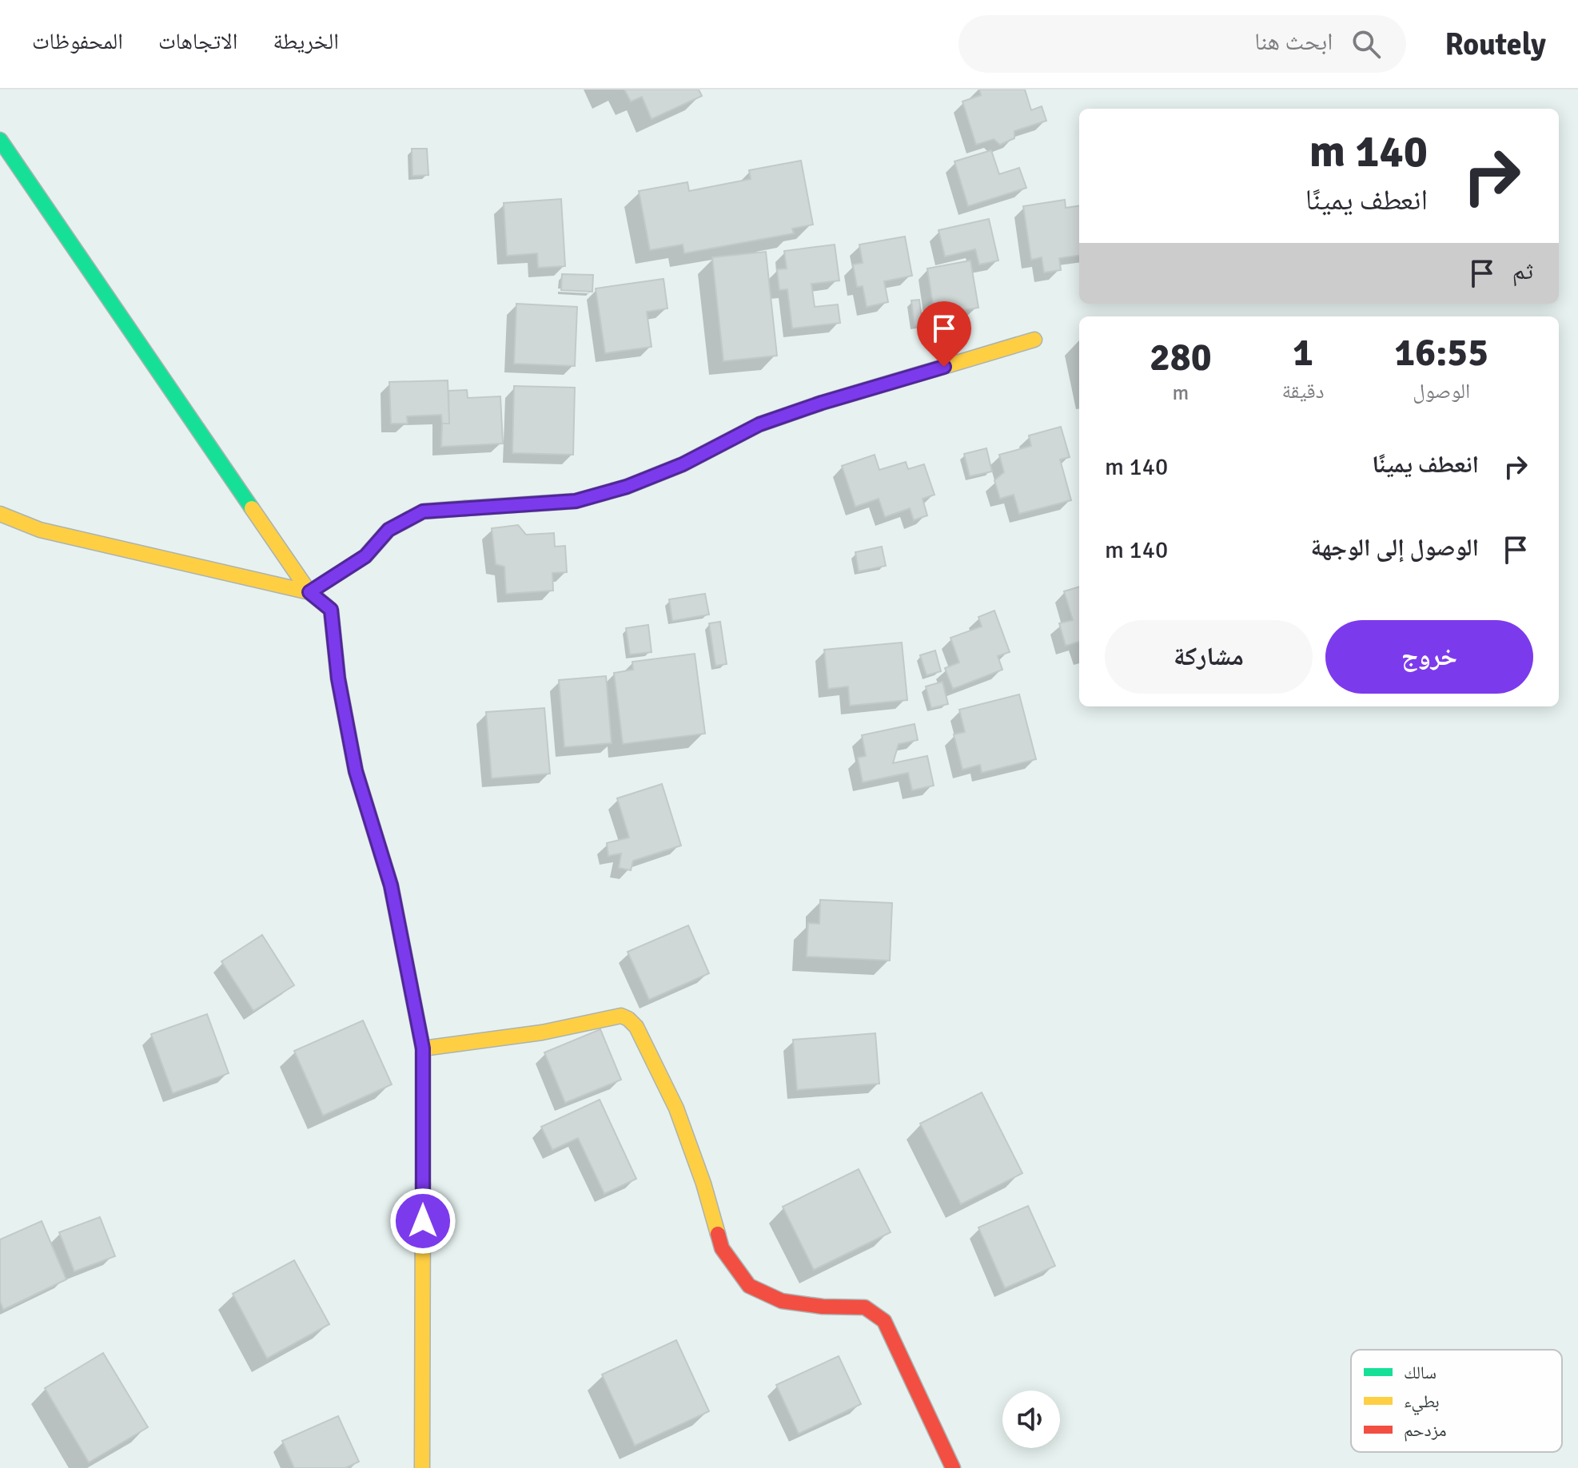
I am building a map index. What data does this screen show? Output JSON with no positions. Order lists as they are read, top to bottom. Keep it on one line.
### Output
{"legend":["سالك","بطيء","مزدحم"],"page":{"header":"Routely","search":"ابحث هنا","nav":["الخريطة","الاتجاهات","المحفوظات"],"turn":["140 m","انعطف يمينًا"],"then":"ثم","eta":["16:55","الوصول","1","دقيقة","280","m"],"list":[{"name":"انعطف يمينًا","value":"140 m"},{"name":"الوصول إلى الوجهة","value":"140 m"}],"buttons":["خروج","مشاركة"]}}
